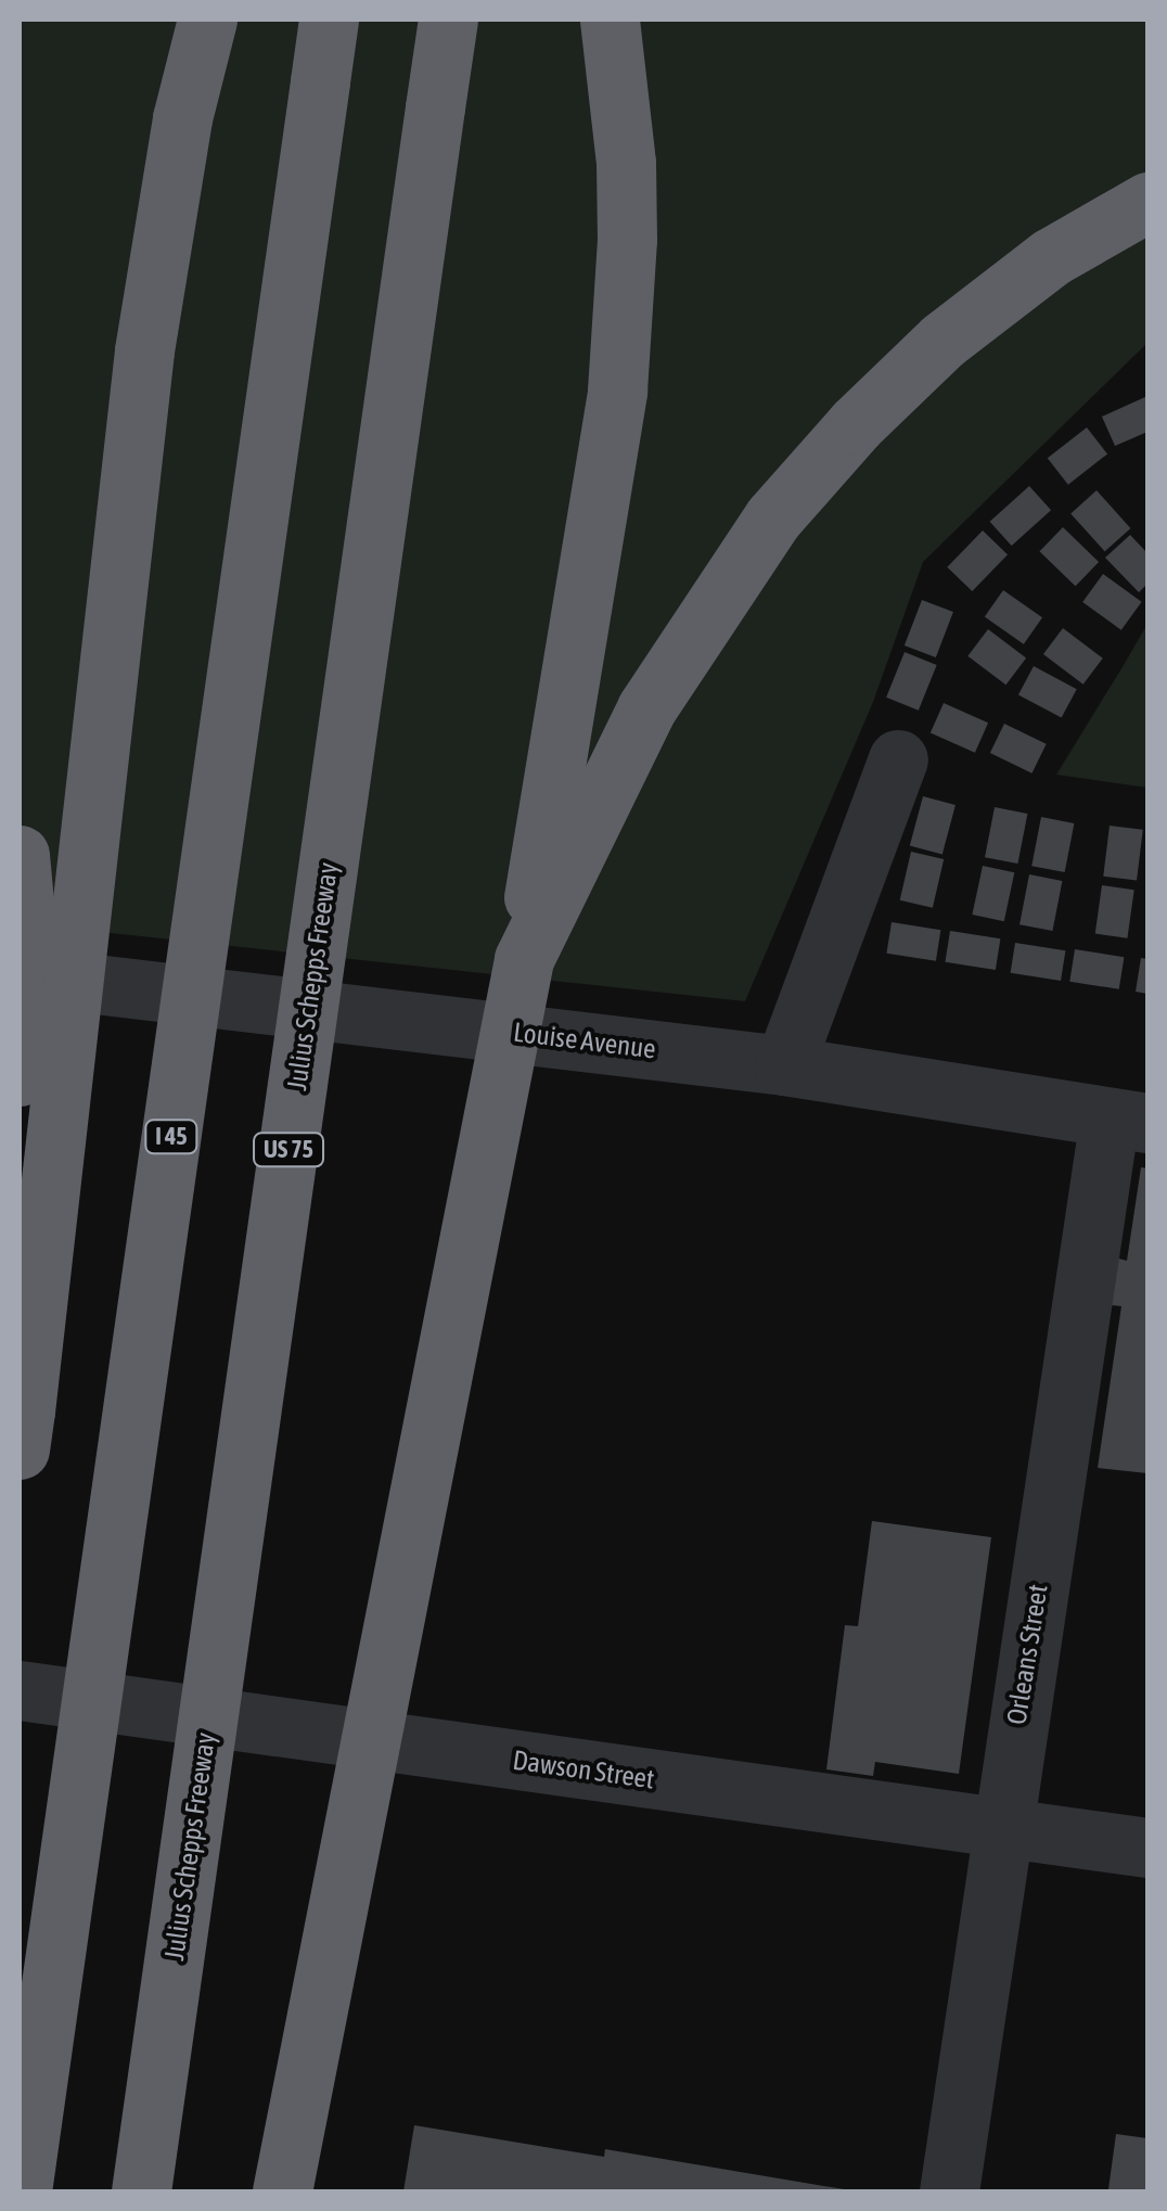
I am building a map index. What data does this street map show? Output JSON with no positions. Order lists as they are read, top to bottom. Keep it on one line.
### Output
{"streets":{"highway":["Julius Schepps Freeway","I 45","US 75"],"street":["Louise Avenue","Orleans Street","Dawson Street"]},"crossings":[["Louise Avenue","Orleans Street"],["Orleans Street","Dawson Street"]]}
